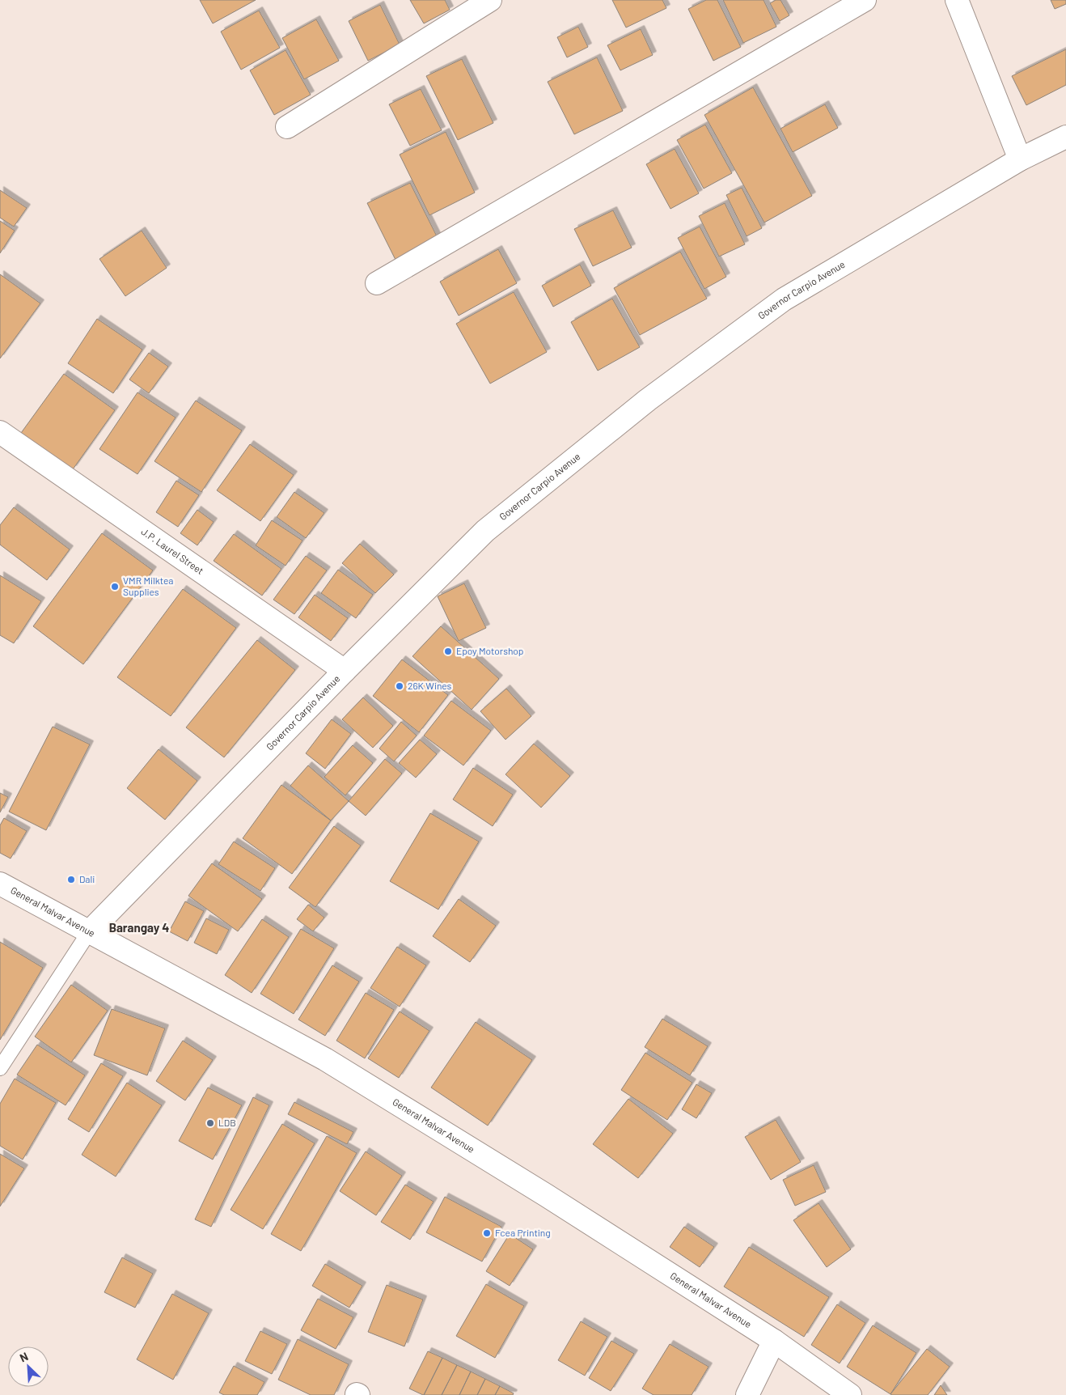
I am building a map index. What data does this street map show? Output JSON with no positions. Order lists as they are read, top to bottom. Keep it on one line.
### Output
{"streets":{"main road":["Governor Carpio Avenue","J.P. Laurel Street","General Malvar Avenue"]},"crossings":[["Governor Carpio Avenue","J.P. Laurel Street"],["Governor Carpio Avenue","General Malvar Avenue"]],"districts":["Barangay 4"],"places":["VMR Milktea Supplies","Epoy Motorshop","26K Wines","Dali","LDB","Fcea Printing"],"north":"top left"}
